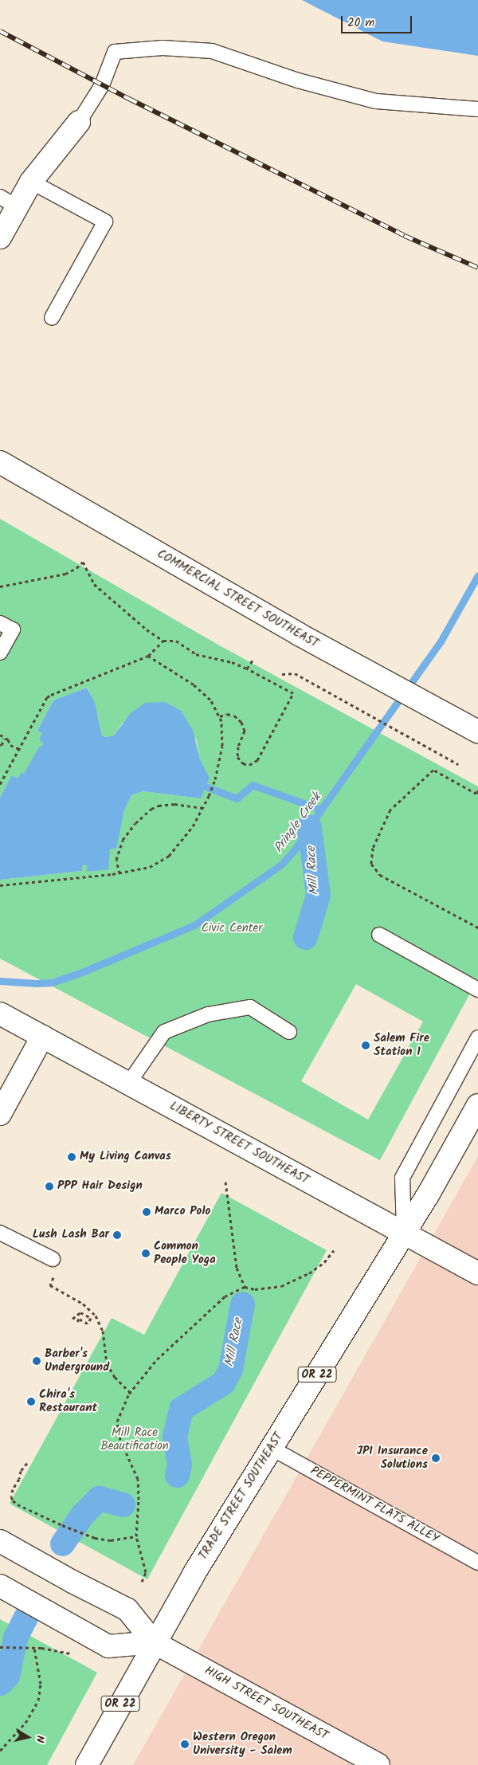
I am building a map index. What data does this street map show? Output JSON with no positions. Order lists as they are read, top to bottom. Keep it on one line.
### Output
{"streets":{"main road":["COMMERCIAL STREET SOUTHEAST","LIBERTY STREET SOUTHEAST","OR 22","TRADE STREET SOUTHEAST","HIGH STREET SOUTHEAST"],"lane":["PEPPERMINT FLATS ALLEY"]},"crossings":[["LIBERTY STREET SOUTHEAST","TRADE STREET SOUTHEAST"],["TRADE STREET SOUTHEAST","PEPPERMINT FLATS ALLEY"],["TRADE STREET SOUTHEAST","HIGH STREET SOUTHEAST"]],"water":["Pringle Creek","Mill Race"],"parks":["Civic Center","Mill Race Beautification"],"places":["Salem Fire Station 1","My Living Canvas","PPP Hair Design","Marco Polo","Lush Lash Bar","Common People Yoga","Barber's Underground","Chira's Restaurant","JPI Insurance Solutions","Western Oregon University - Salem"],"scale_bar":"20 m","north":"right"}
